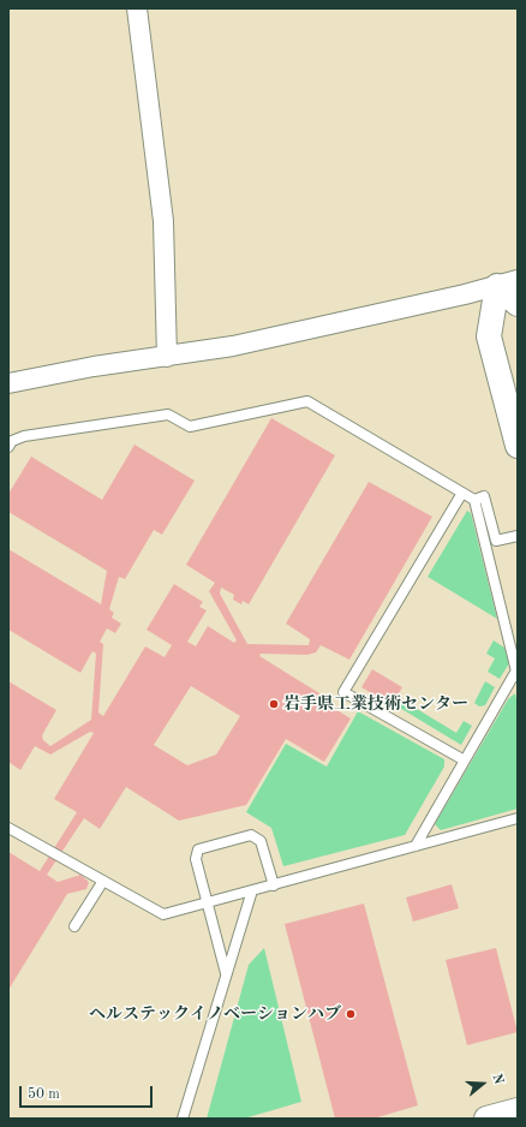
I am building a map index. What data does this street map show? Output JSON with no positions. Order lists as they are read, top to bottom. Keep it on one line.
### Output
{"places":["岩手県工業技術センター","ヘルステックイノベーションハブ"],"scale_bar":"50 m","north":"right"}
